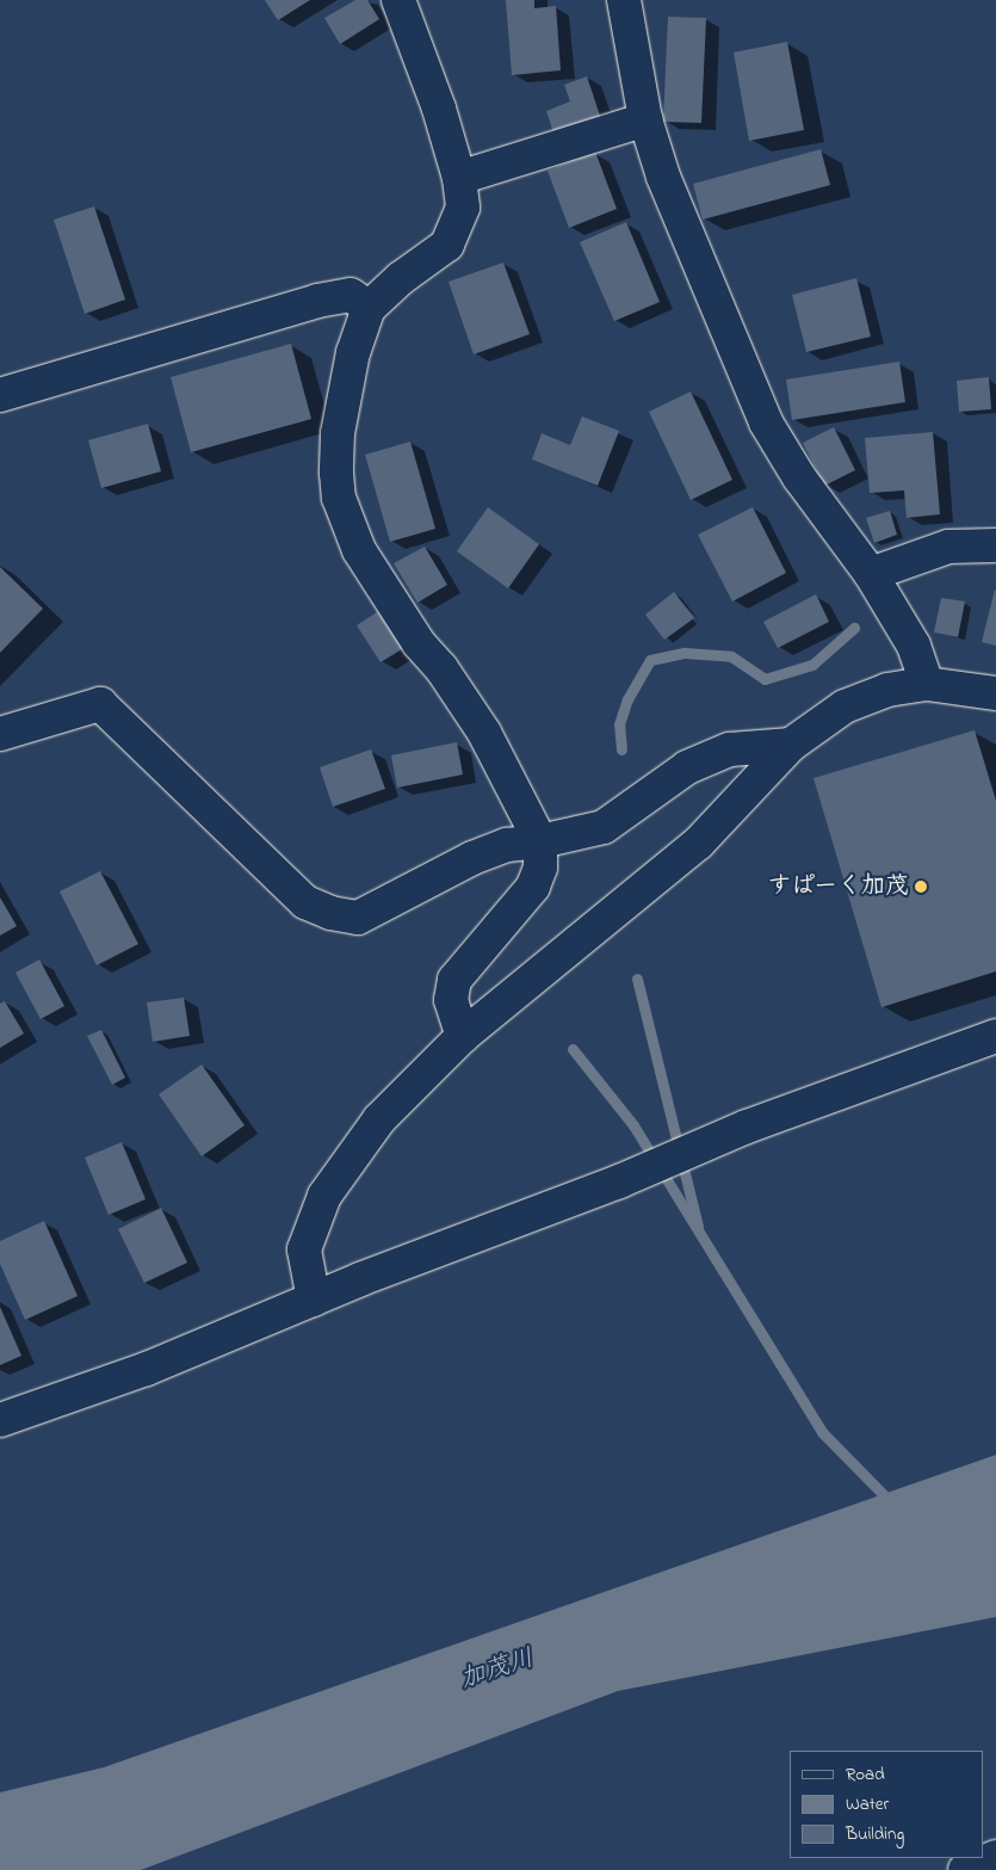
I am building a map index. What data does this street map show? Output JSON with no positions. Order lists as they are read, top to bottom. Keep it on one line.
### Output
{"water":["加茂川"],"places":["すぱーく加茂"],"legend":["Road","Water","Building"]}
